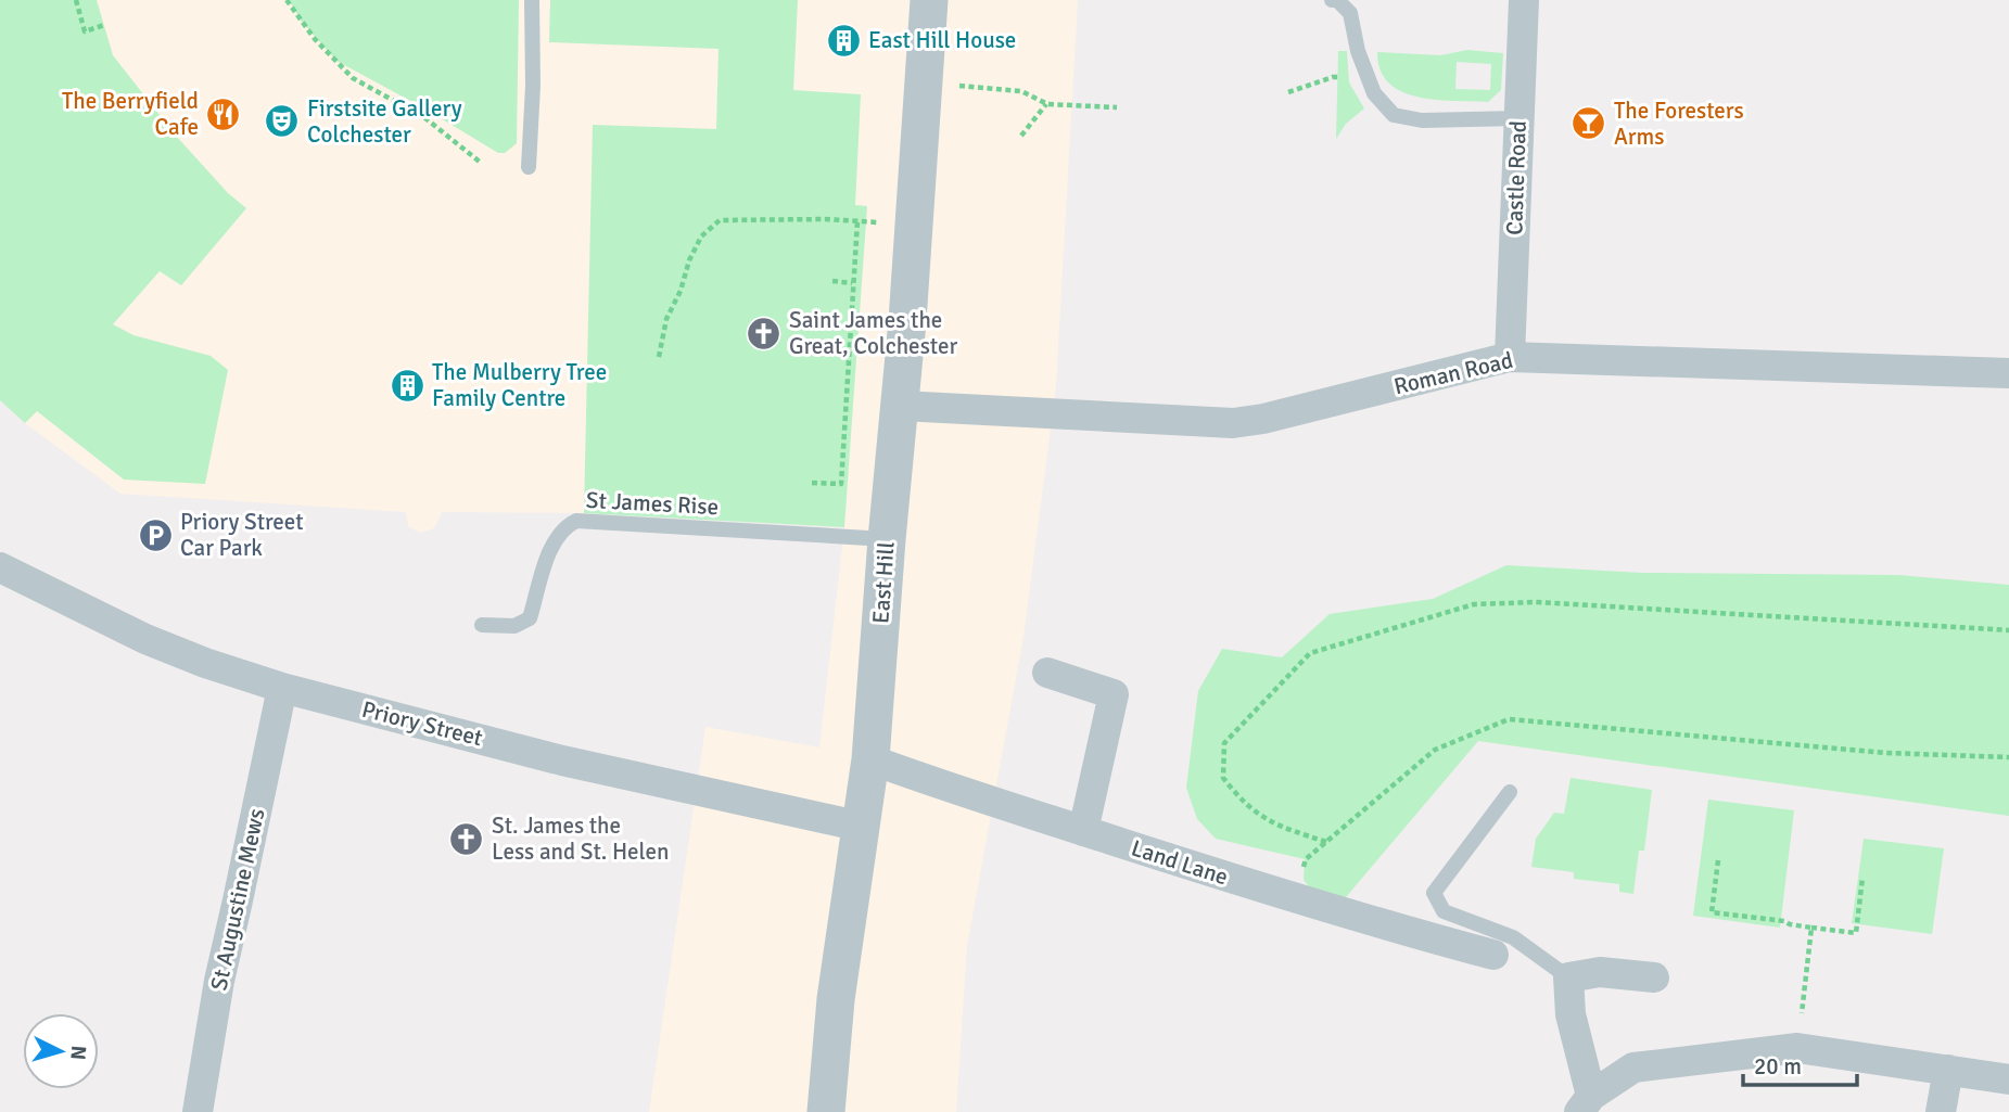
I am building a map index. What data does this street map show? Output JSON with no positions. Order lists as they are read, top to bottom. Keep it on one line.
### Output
{"streets":{"street":["Castle Road","Roman Road","East Hill","Priory Street","Land Lane","St Augustine Mews"],"lane":["St James Rise"]},"crossings":[["Castle Road","Roman Road"],["Roman Road","East Hill"],["St James Rise","East Hill"],["East Hill","Priory Street"],["East Hill","Land Lane"],["Priory Street","St Augustine Mews"]],"places":{"building":["East Hill House","The Mulberry Tree Family Centre"],"restaurant":["The Berryfield Cafe"],"theatre":["Firstsite Gallery Colchester"],"bar":["The Foresters Arms"],"church":["Saint James the Great, Colchester","St. James the Less and St. Helen"],"parking":["Priory Street Car Park"]},"scale_bar":"20 m","north":"right"}
